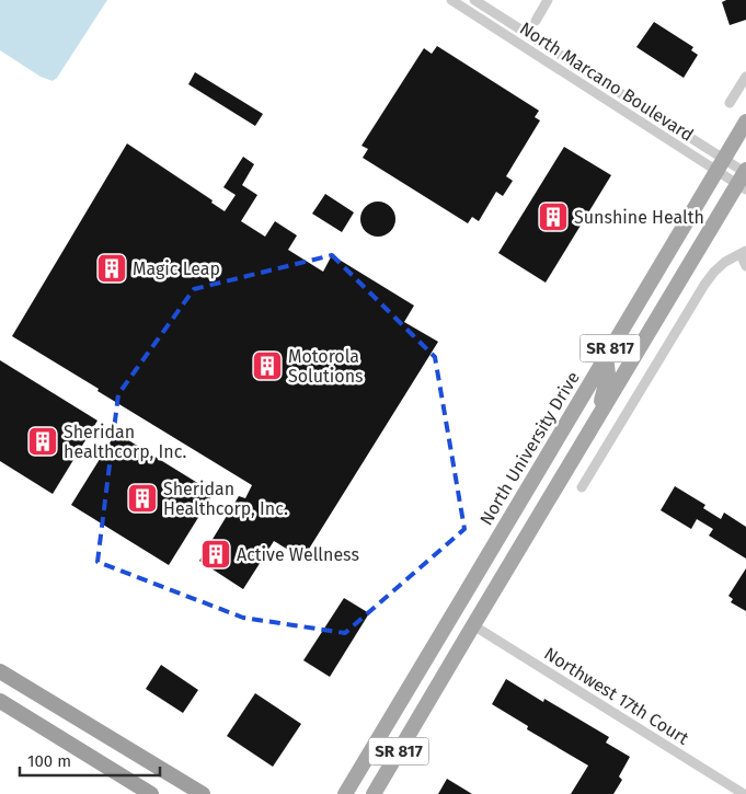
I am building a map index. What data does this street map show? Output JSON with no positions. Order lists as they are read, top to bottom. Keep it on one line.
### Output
{"streets":{"main road":["SR 817","North University Drive"],"street":["North Marcano Boulevard","Northwest 17th Court"]},"crossings":[["North Marcano Boulevard","SR 817"],["North Marcano Boulevard","North University Drive"],["SR 817","Northwest 17th Court"]],"places":{"building":["Sunshine Health","Magic Leap","Motorola Solutions","Sheridan healthcorp, Inc.","Sheridan Healthcorp, Inc.","Active Wellness"]},"scale_bar":"100 m"}
